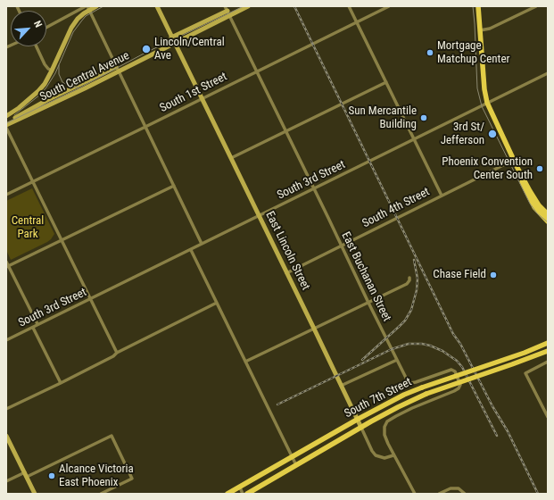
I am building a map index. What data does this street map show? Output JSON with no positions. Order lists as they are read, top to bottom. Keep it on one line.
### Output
{"streets":{"main road":["South Central Avenue","East Lincoln Street","South 7th Street"],"street":["South 1st Street","South 3rd Street","South 4th Street","East Buchanan Street"]},"crossings":[["South Central Avenue","East Lincoln Street"],["South Central Avenue","East Buchanan Street"],["South 1st Street","East Lincoln Street"],["South 1st Street","East Buchanan Street"],["South 3rd Street","East Lincoln Street"],["South 3rd Street","East Buchanan Street"],["South 4th Street","East Lincoln Street"],["South 4th Street","East Buchanan Street"],["East Lincoln Street","East Buchanan Street"],["East Lincoln Street","South 7th Street"]],"parks":["Central Park"],"places":["Lincoln/Central Ave","Mortgage Matchup Center","Sun Mercantile Building","3rd St/ Jefferson","Phoenix Convention Center South","Chase Field","Alcance Victoria East Phoenix"],"north":"top right"}
